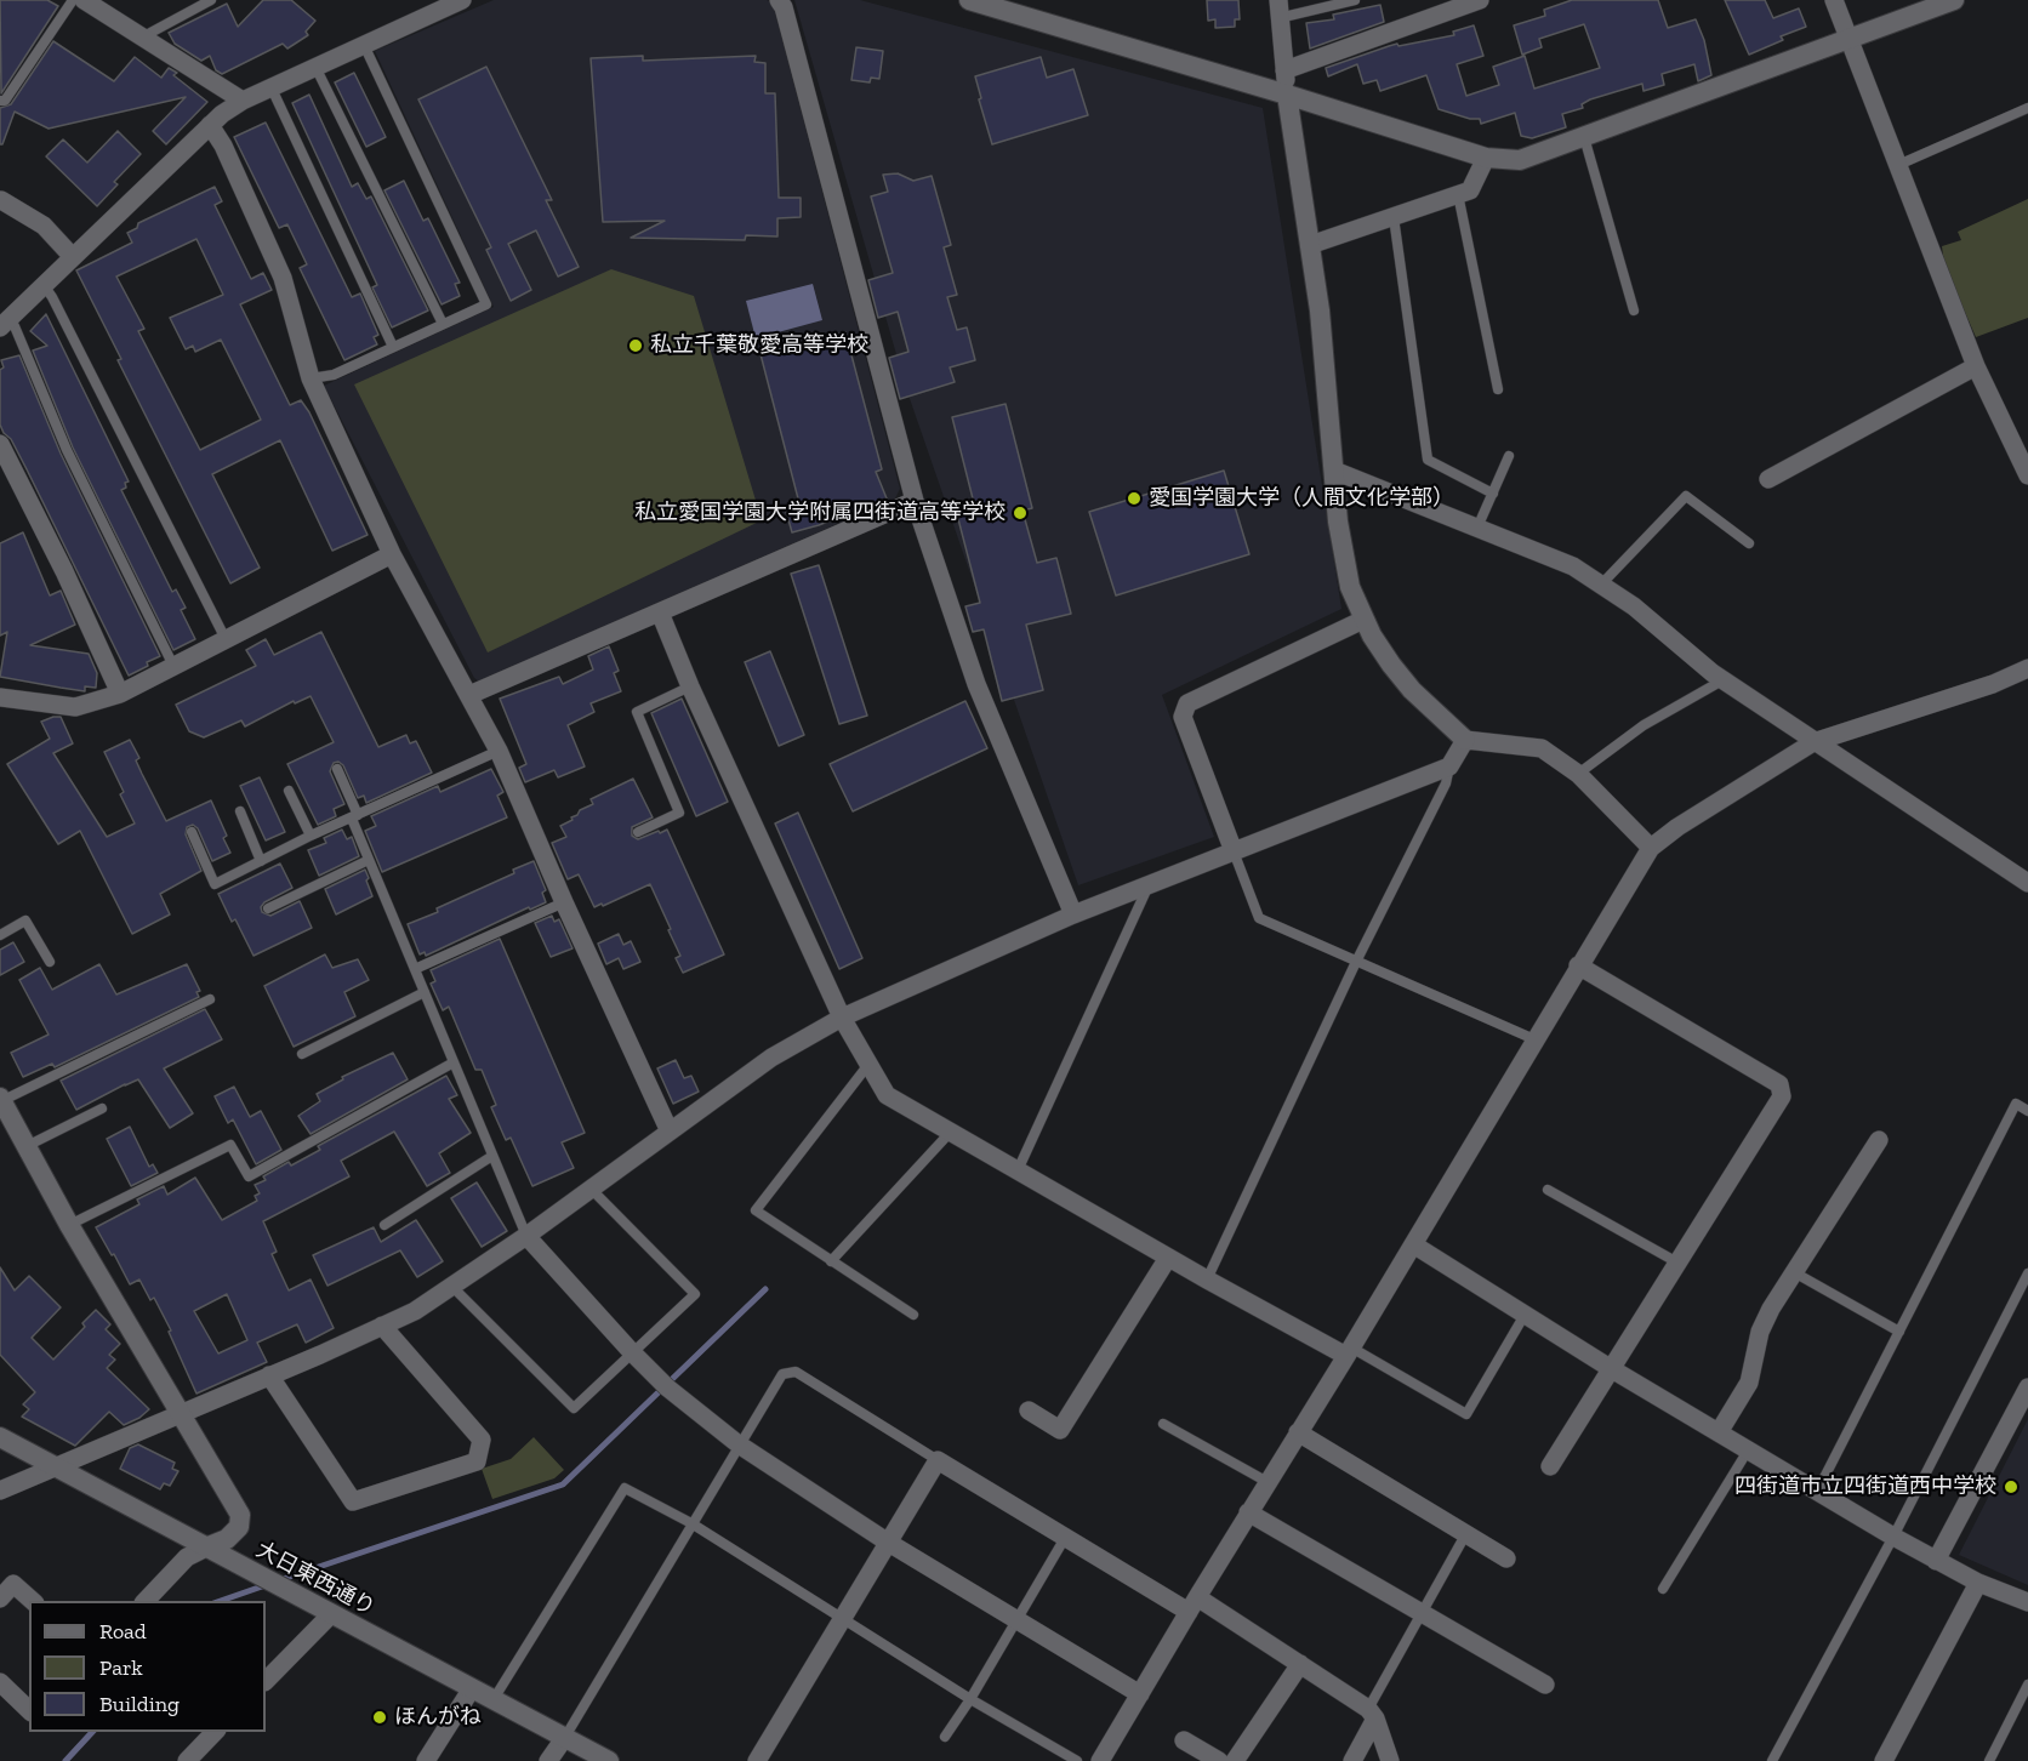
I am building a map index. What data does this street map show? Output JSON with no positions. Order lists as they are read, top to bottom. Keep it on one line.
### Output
{"streets":{"street":["大日東西通り"]},"places":["私立千葉敬愛高等学校","愛国学園大学（人間文化学部）","私立愛国学園大学附属四街道高等学校","四街道市立四街道西中学校","ほんがね"],"legend":["Road","Park","Building"]}
